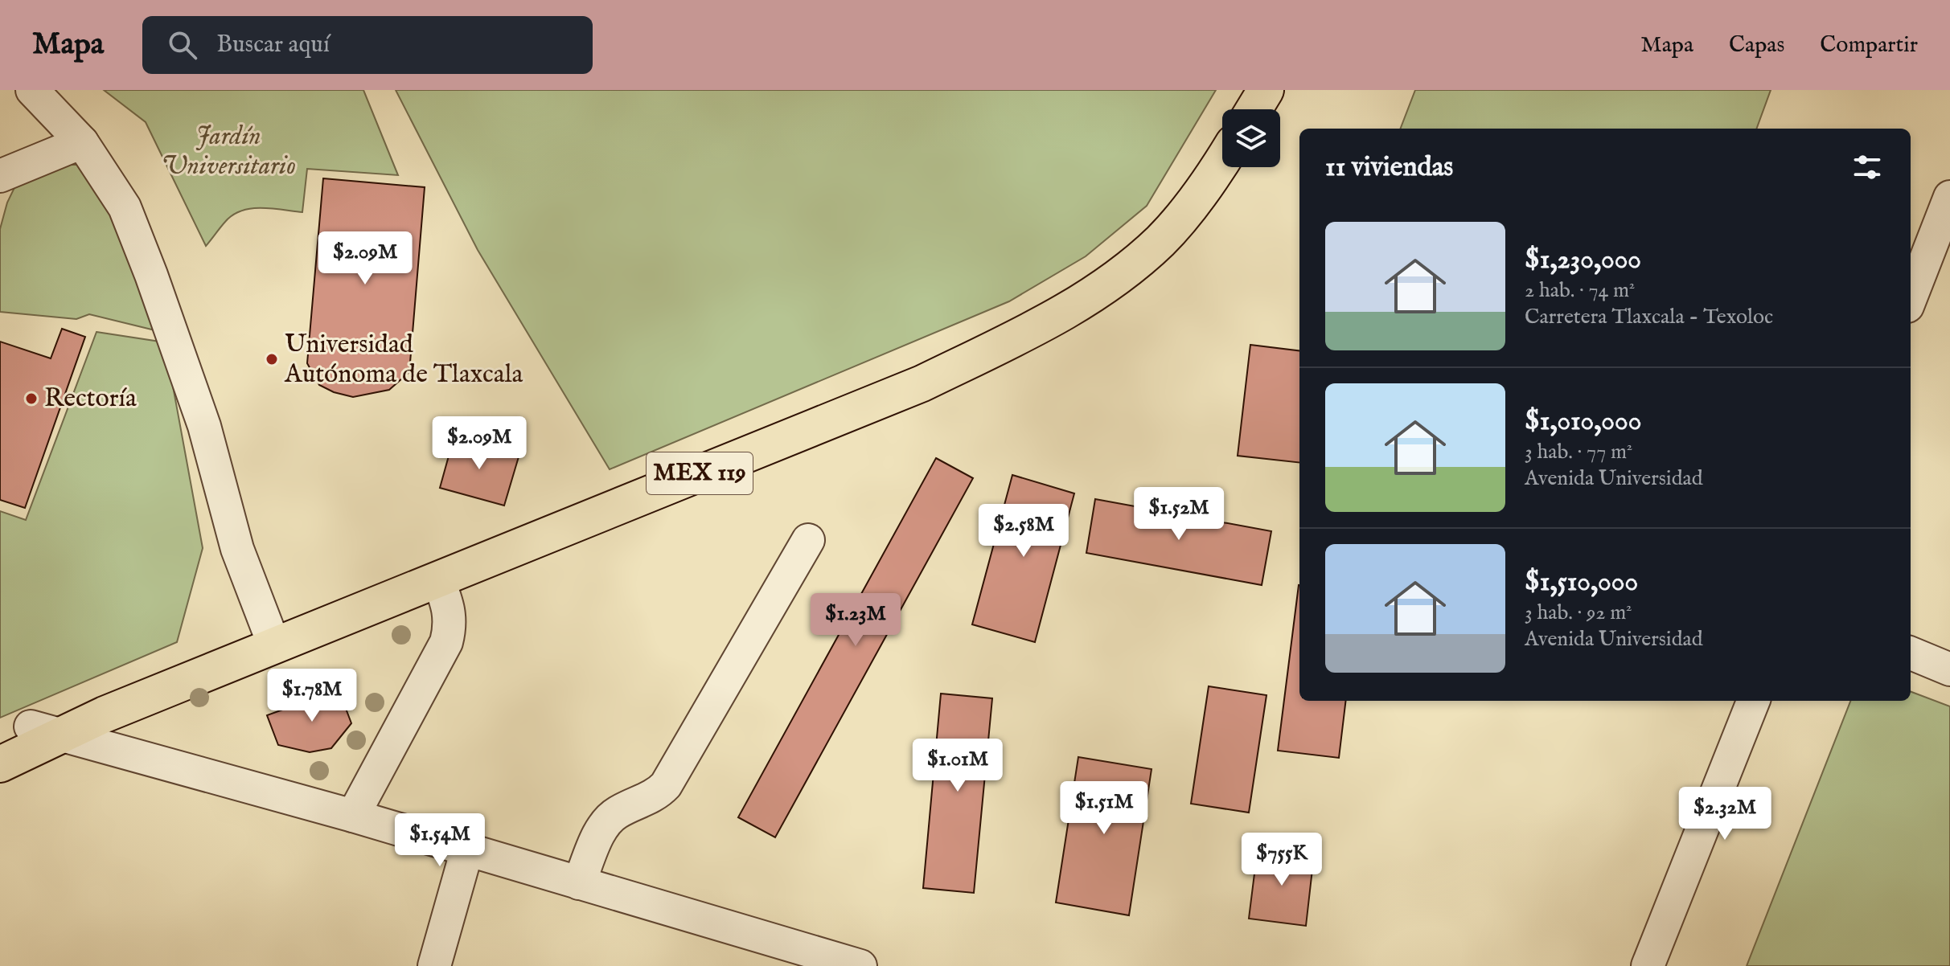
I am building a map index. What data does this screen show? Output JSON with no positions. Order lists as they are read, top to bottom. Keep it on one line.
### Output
{"streets":{"main road":["MEX 119"]},"parks":["Jardín Universitario"],"places":["Universidad Autónoma de Tlaxcala","Rectoría"],"page":{"header":"Mapa","search":"Buscar aquí","nav":["Mapa","Capas","Compartir"],"heading":"11 viviendas","list":[{"name":"$1,230,000","note":"2 hab. · 74 m² · Carretera Tlaxcala - Texoloc"},{"name":"$1,010,000","note":"3 hab. · 77 m² · Avenida Universidad"},{"name":"$1,510,000","note":"3 hab. · 92 m² · Avenida Universidad"}],"price":["$2.09M","$2.09M","$1.52M","$2.58M","$1.23M","$1.78M","$1.01M","$1.51M","$2.32M","$1.54M","$755K"]}}
